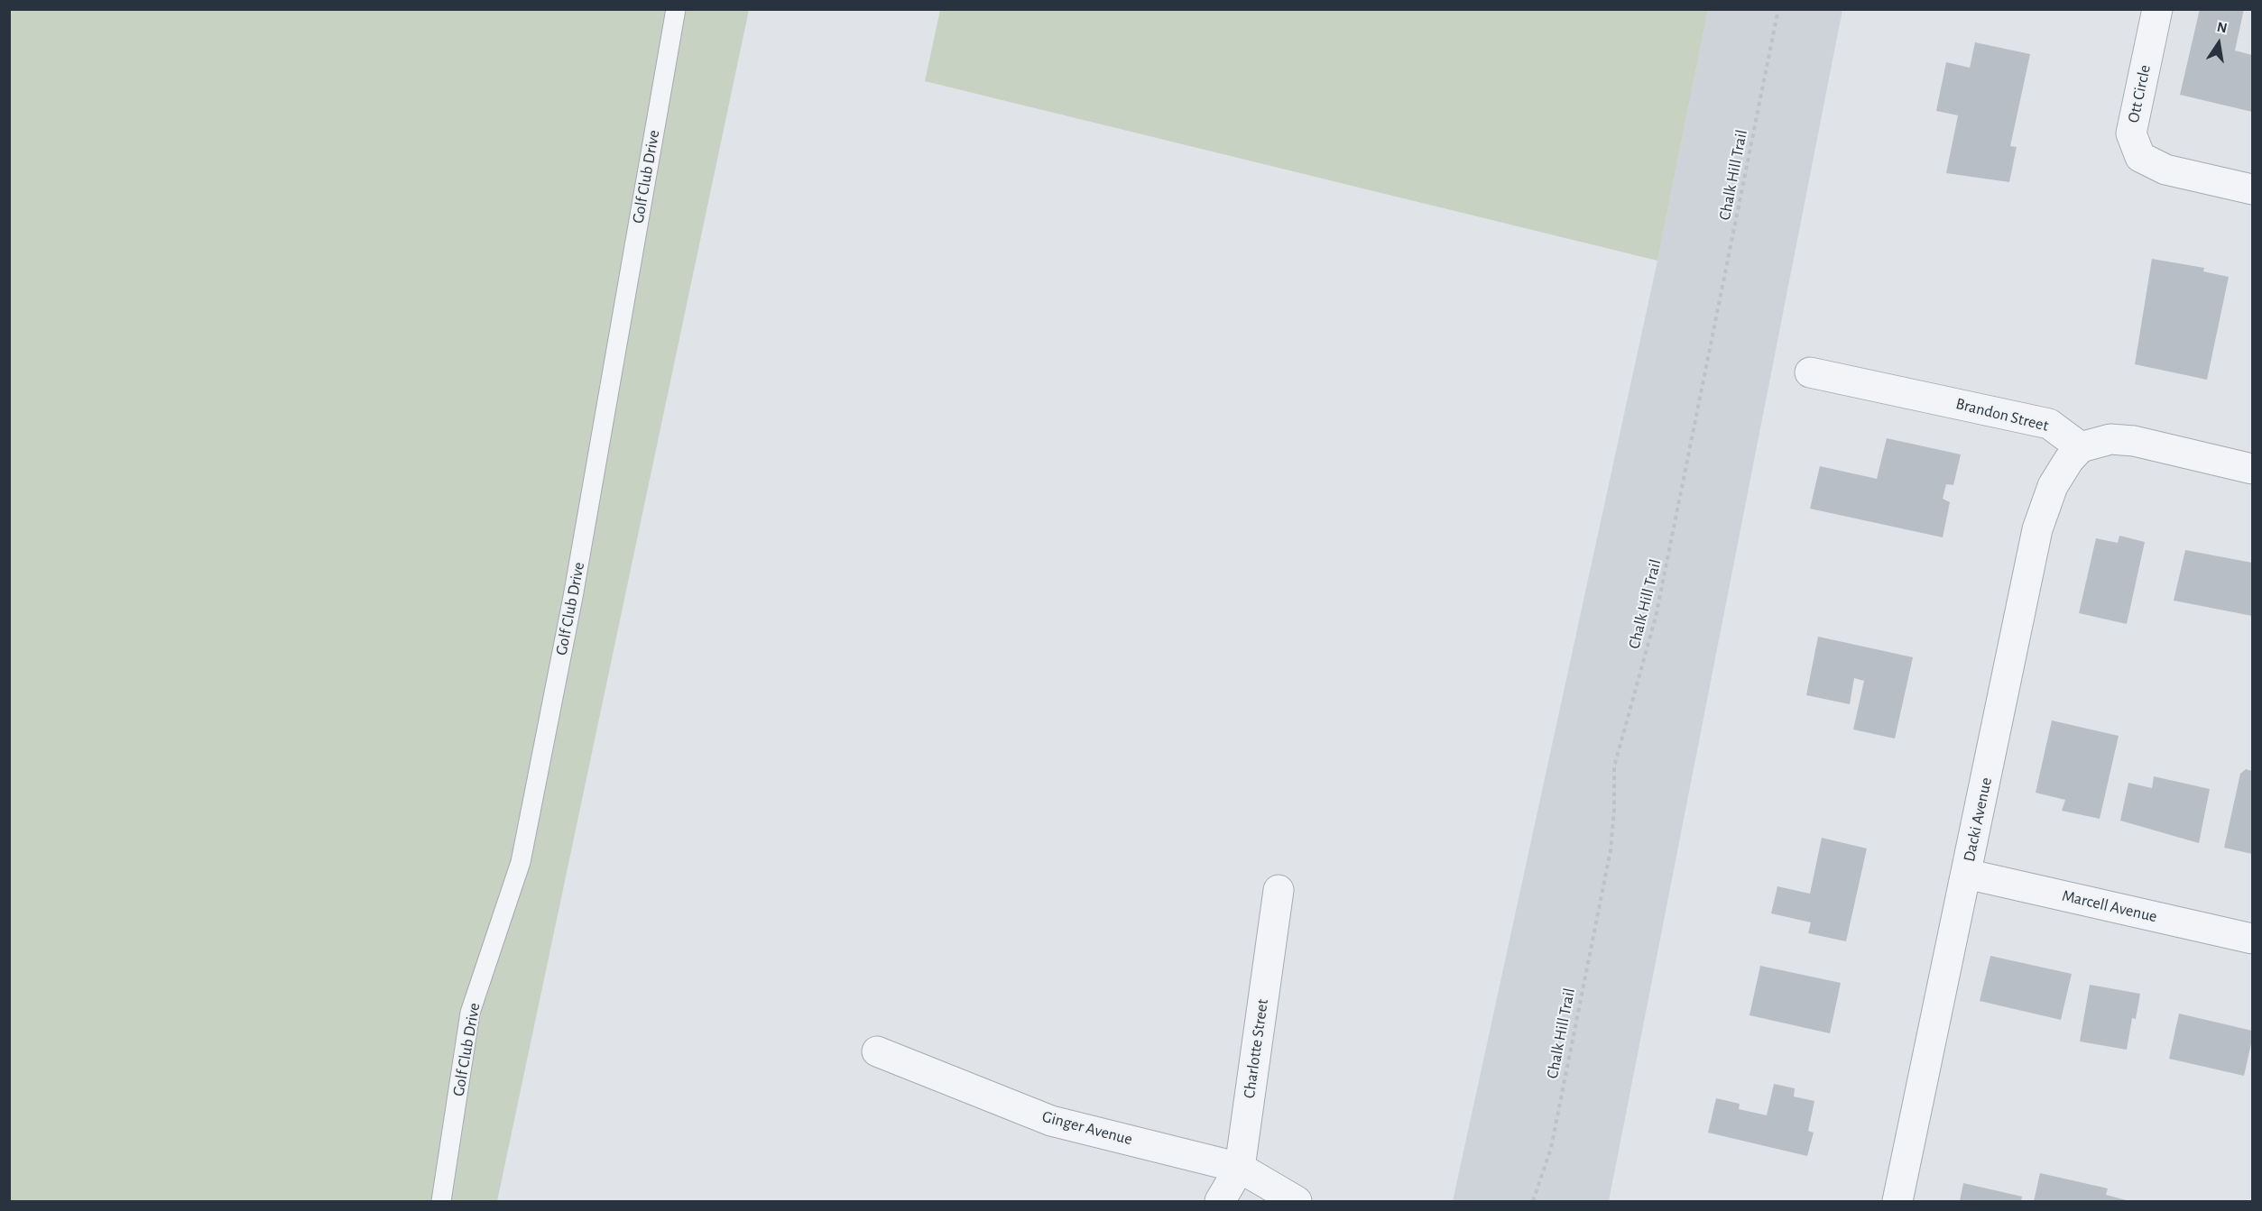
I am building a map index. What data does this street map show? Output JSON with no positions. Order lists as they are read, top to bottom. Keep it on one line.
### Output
{"streets":{"street":["Ott Circle","Brandon Street","Dacki Avenue","Marcell Avenue","Charlotte Street","Ginger Avenue"],"lane":["Golf Club Drive"],"path":["Chalk Hill Trail"]},"crossings":[["Brandon Street","Dacki Avenue"],["Dacki Avenue","Marcell Avenue"],["Charlotte Street","Ginger Avenue"]],"north":"top"}
